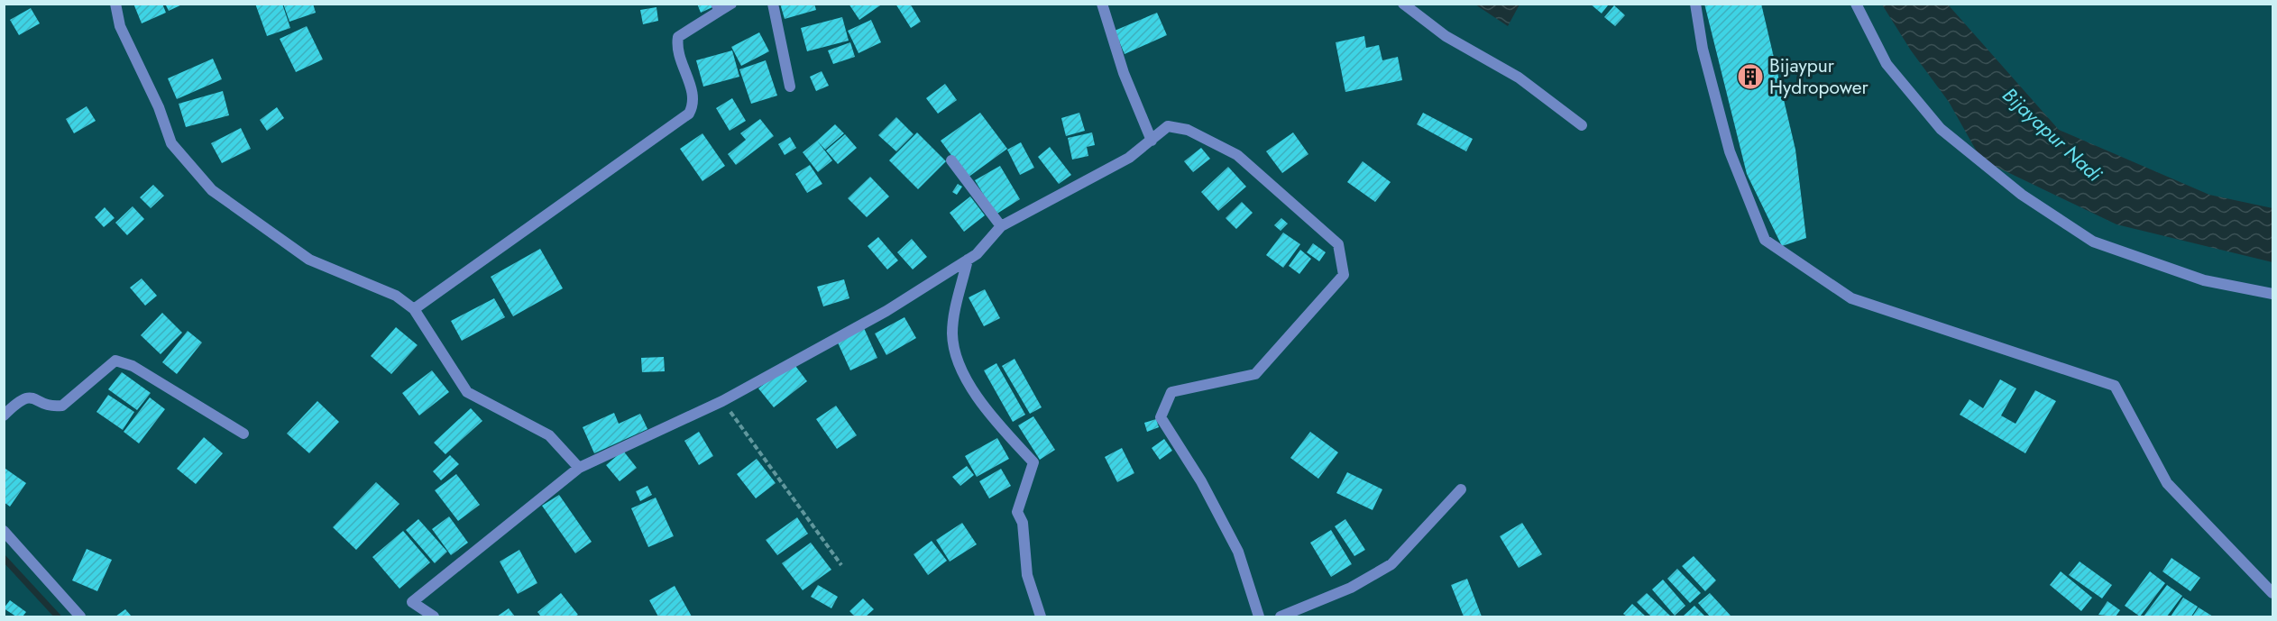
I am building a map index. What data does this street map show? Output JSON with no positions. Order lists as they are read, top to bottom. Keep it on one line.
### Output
{"water":["Bijayapur Nadi"],"places":{"building":["Bijaypur Hydropower"]}}
